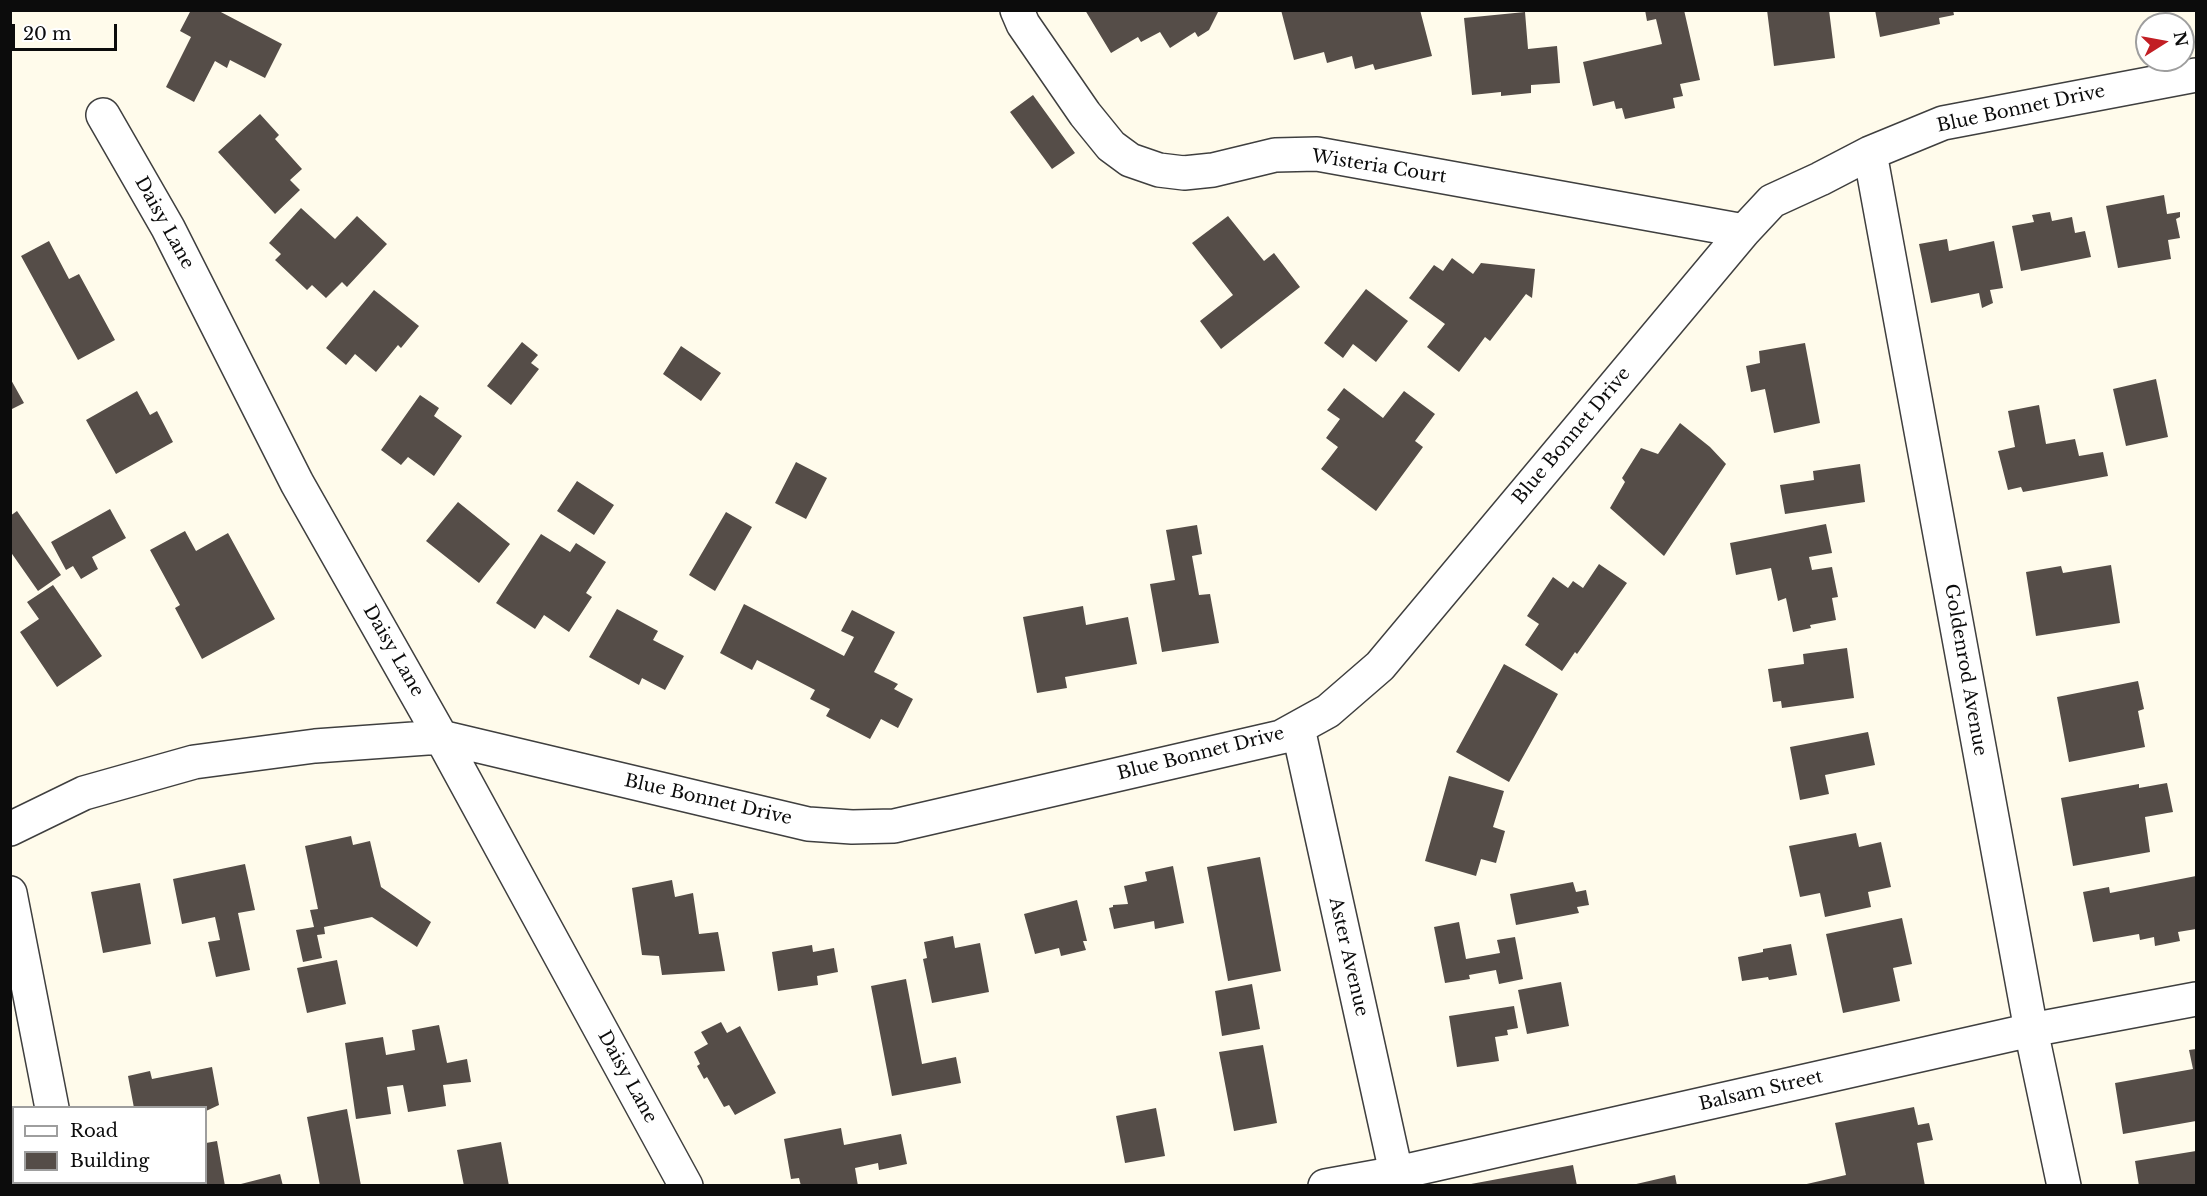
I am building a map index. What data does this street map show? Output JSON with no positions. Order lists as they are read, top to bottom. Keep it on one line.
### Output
{"streets":{"street":["Blue Bonnet Drive","Wisteria Court","Daisy Lane","Goldenrod Avenue","Aster Avenue","Balsam Street"]},"crossings":[["Blue Bonnet Drive","Wisteria Court"],["Blue Bonnet Drive","Daisy Lane"],["Blue Bonnet Drive","Goldenrod Avenue"],["Blue Bonnet Drive","Aster Avenue"],["Goldenrod Avenue","Balsam Street"],["Aster Avenue","Balsam Street"]],"legend":["Road","Building"],"scale_bar":"20 m","north":"right"}
